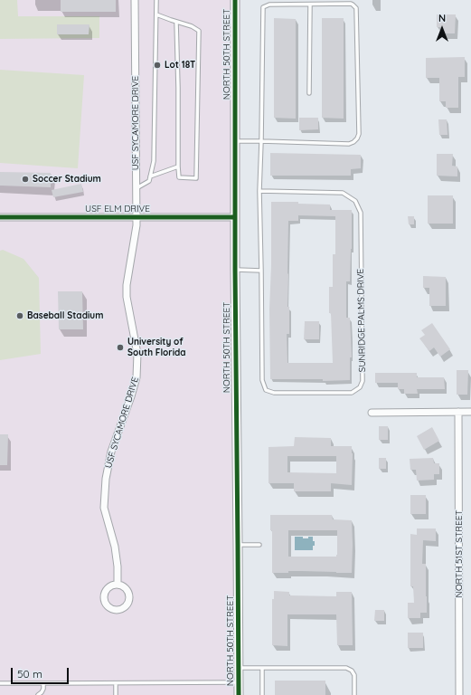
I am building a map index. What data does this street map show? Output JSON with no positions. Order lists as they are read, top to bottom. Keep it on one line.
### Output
{"streets":{"street":["NORTH 50TH STREET","USF SYCAMORE DRIVE","USF ELM DRIVE","NORTH 51ST STREET"],"lane":["SUNRIDGE PALMS DRIVE"]},"crossings":[["NORTH 50TH STREET","USF ELM DRIVE"],["USF SYCAMORE DRIVE","USF ELM DRIVE"]],"places":["Lot 18T","Soccer Stadium","Baseball Stadium","University of South Florida"],"scale_bar":"50 m","north":"top"}
